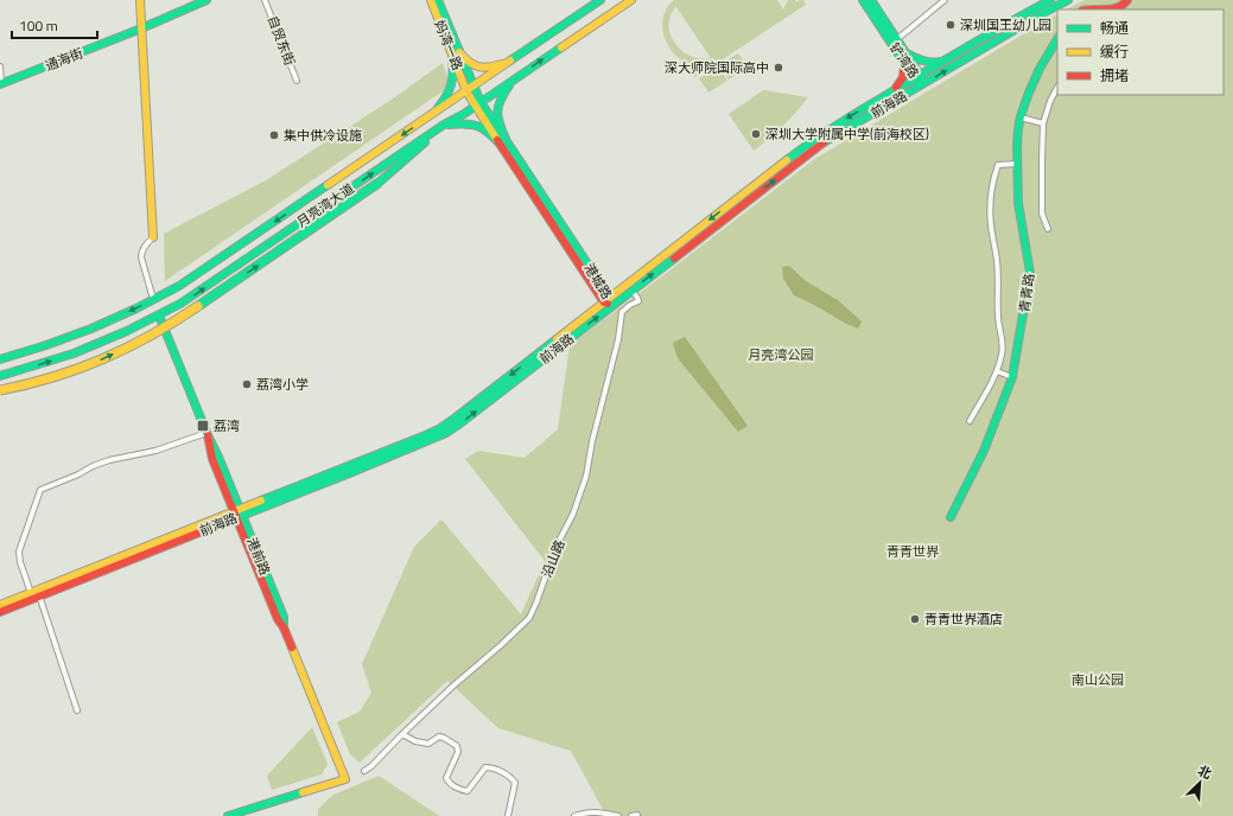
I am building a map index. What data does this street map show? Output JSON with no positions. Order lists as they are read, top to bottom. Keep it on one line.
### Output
{"streets":{"street":["自贸东街","妈湾一路","通海街","铲湾路","前海路","月亮湾大道","港城路","青青路","港前路","沿山路"]},"crossings":[["妈湾一路","月亮湾大道"],["妈湾一路","港城路"],["铲湾路","前海路"],["前海路","港城路"],["前海路","港前路"],["前海路","沿山路"],["月亮湾大道","港城路"],["月亮湾大道","港前路"]],"parks":["月亮湾公园","青青世界","南山公园"],"places":{"other":["深圳国王幼儿园","深大师院国际高中","深圳大学附属中学(前海校区)","集中供冷设施","荔湾小学","青青世界酒店"],"transit":["荔湾"]},"legend":["畅通","缓行","拥堵"],"scale_bar":"100 m","north":"top right"}
